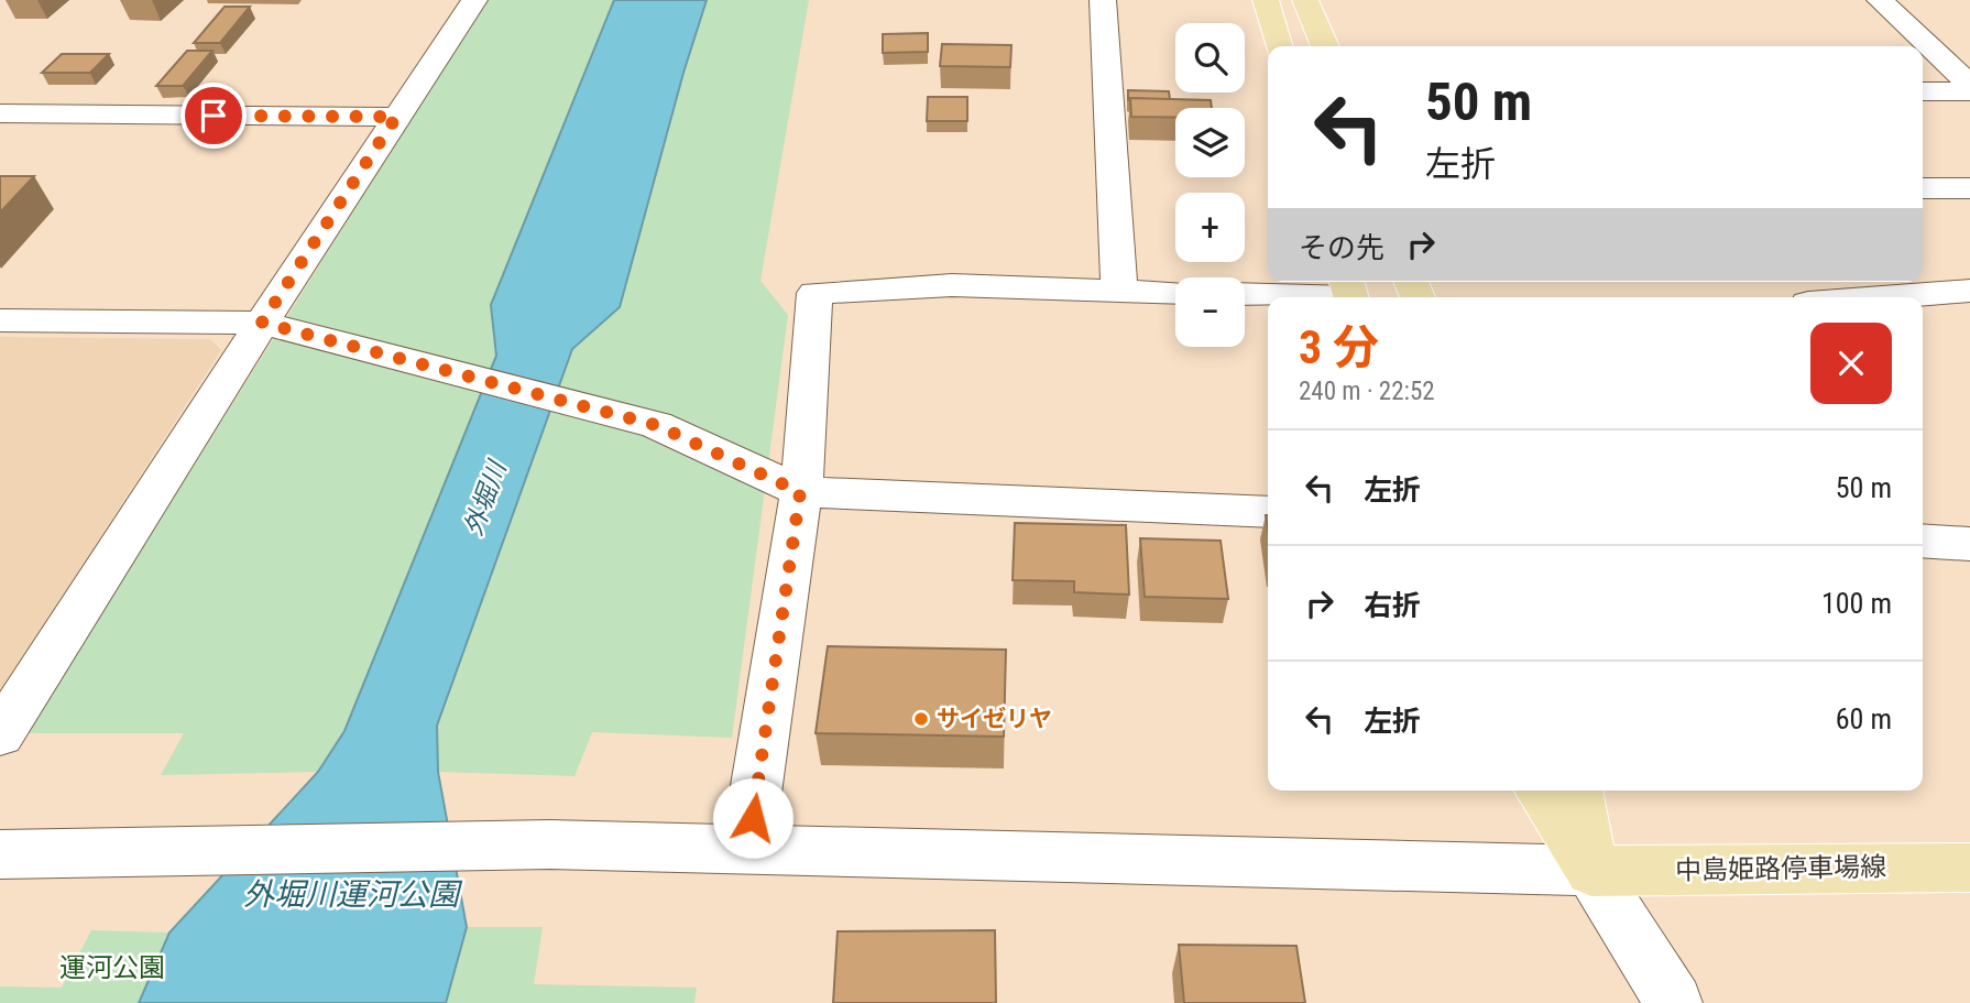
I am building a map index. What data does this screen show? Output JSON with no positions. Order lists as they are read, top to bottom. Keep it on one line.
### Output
{"streets":{"main road":["中島姫路停車場線"]},"water":["外堀川","外堀川運河公園"],"parks":["運河公園"],"places":["サイゼリヤ"],"page":{"map_buttons":["+","−"],"turn":["50 m","左折"],"then":"その先","heading":["3 分","240 m · 22:52"],"list":[{"name":"左折","value":"50 m"},{"name":"右折","value":"100 m"},{"name":"左折","value":"60 m"}]}}
